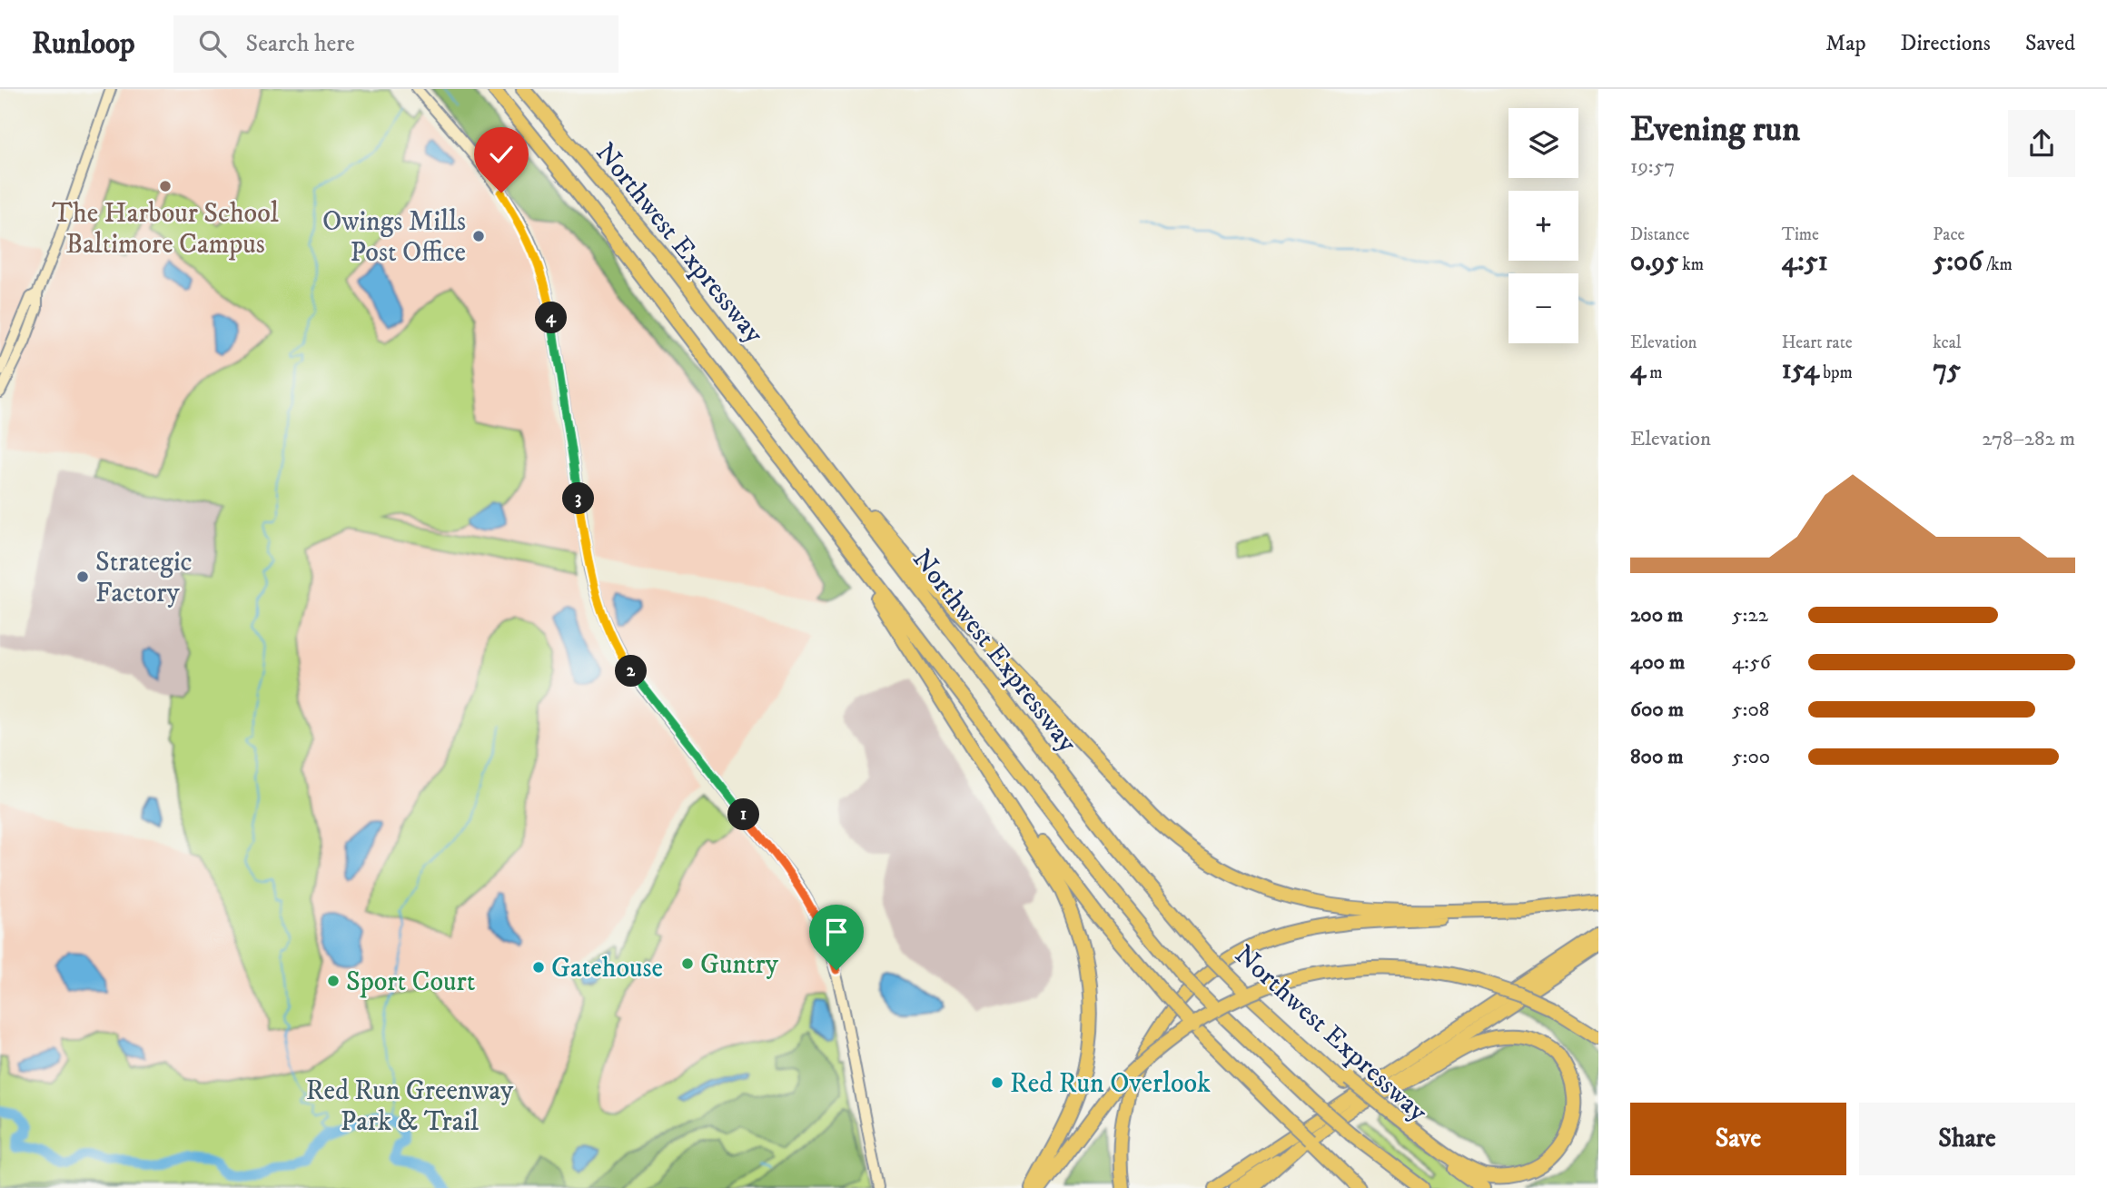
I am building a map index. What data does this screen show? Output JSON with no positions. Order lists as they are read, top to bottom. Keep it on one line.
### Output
{"streets":{"highway":["Northwest Expressway"]},"parks":["Red Run Greenway Park & Trail"],"places":["The Harbour School Baltimore Campus","Owings Mills Post Office","Strategic Factory","Guntry","Gatehouse","Sport Court","Red Run Overlook"],"page":{"header":"Runloop","search":"Search here","nav":["Map","Directions","Saved"],"heading":["Evening run","19:57"],"map_buttons":["+","−"],"stats":[["Distance","0.95 km"],["Time","4:51"],["Pace","5:06 /km"],["Elevation","4 m"],["Heart rate","154 bpm"],["kcal","75"]],"pins":["4","3","2","1"],"chart":["Elevation","278–282 m"],"list":[{"name":"200 m","note":"5:22"},{"name":"400 m","note":"4:56"},{"name":"600 m","note":"5:08"},{"name":"800 m","note":"5:00"}],"buttons":["Save","Share"]}}
